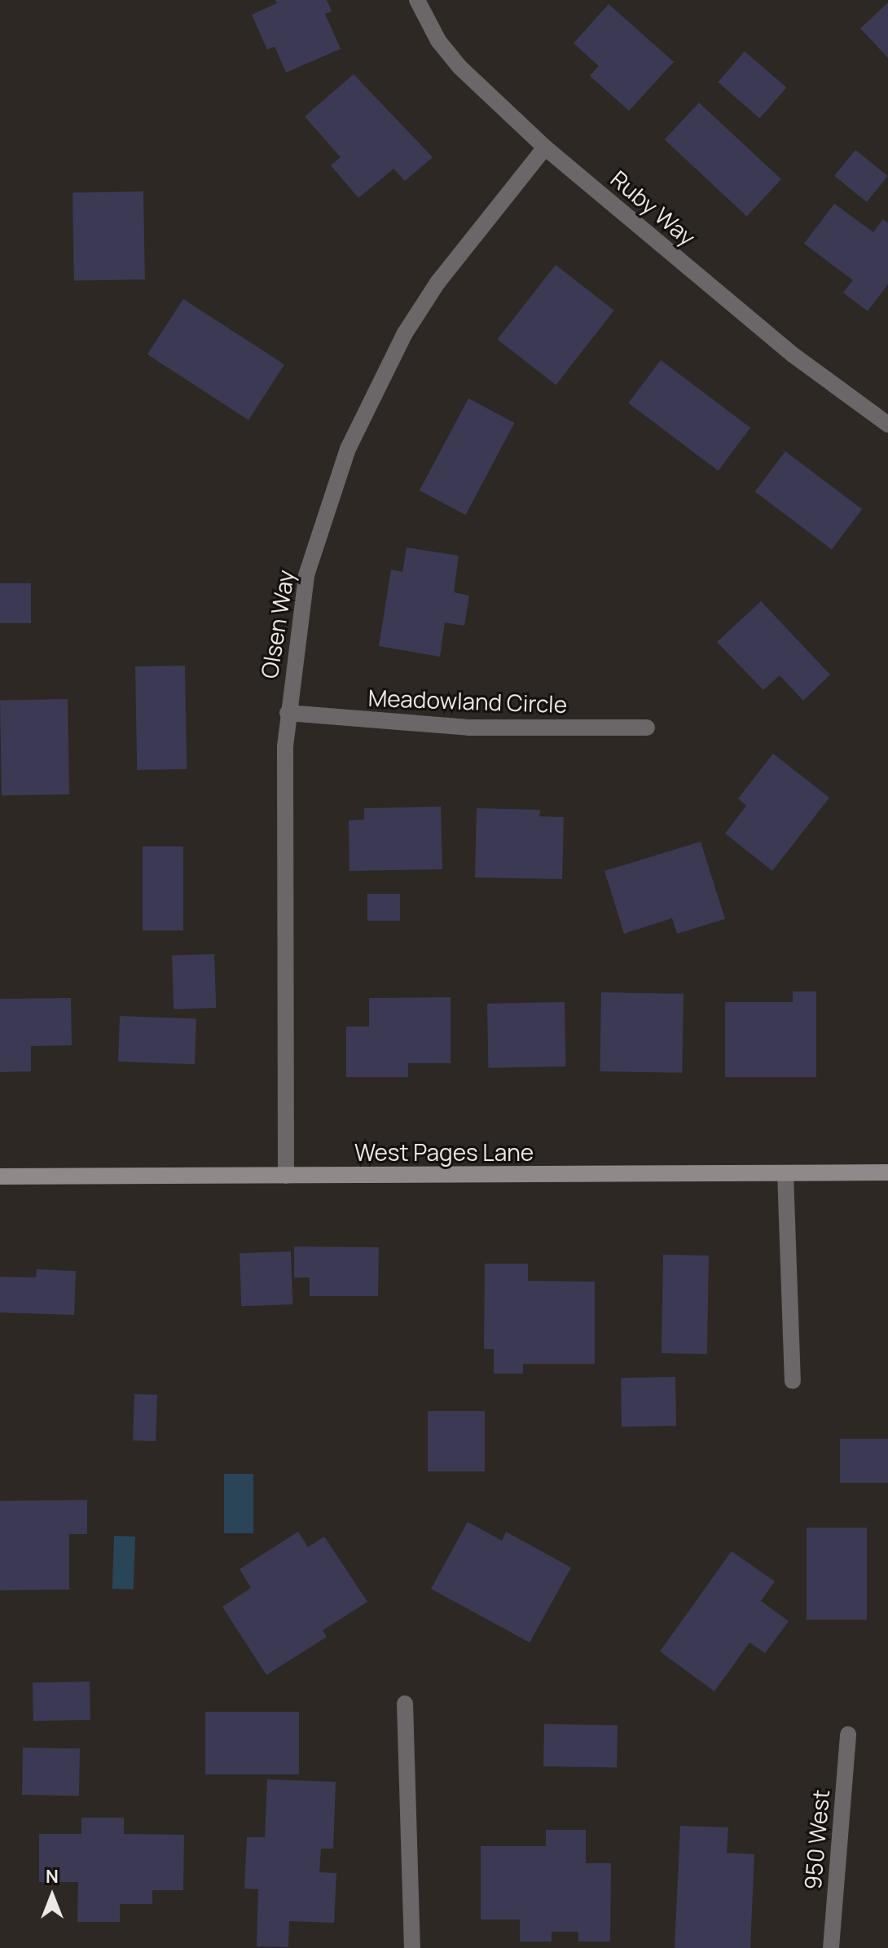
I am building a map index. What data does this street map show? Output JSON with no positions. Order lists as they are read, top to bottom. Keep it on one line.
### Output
{"streets":{"street":["Ruby Way","Olsen Way","Meadowland Circle","West Pages Lane","950 West"]},"crossings":[["Ruby Way","Olsen Way"],["Olsen Way","Meadowland Circle"],["Olsen Way","West Pages Lane"]],"north":"top"}
